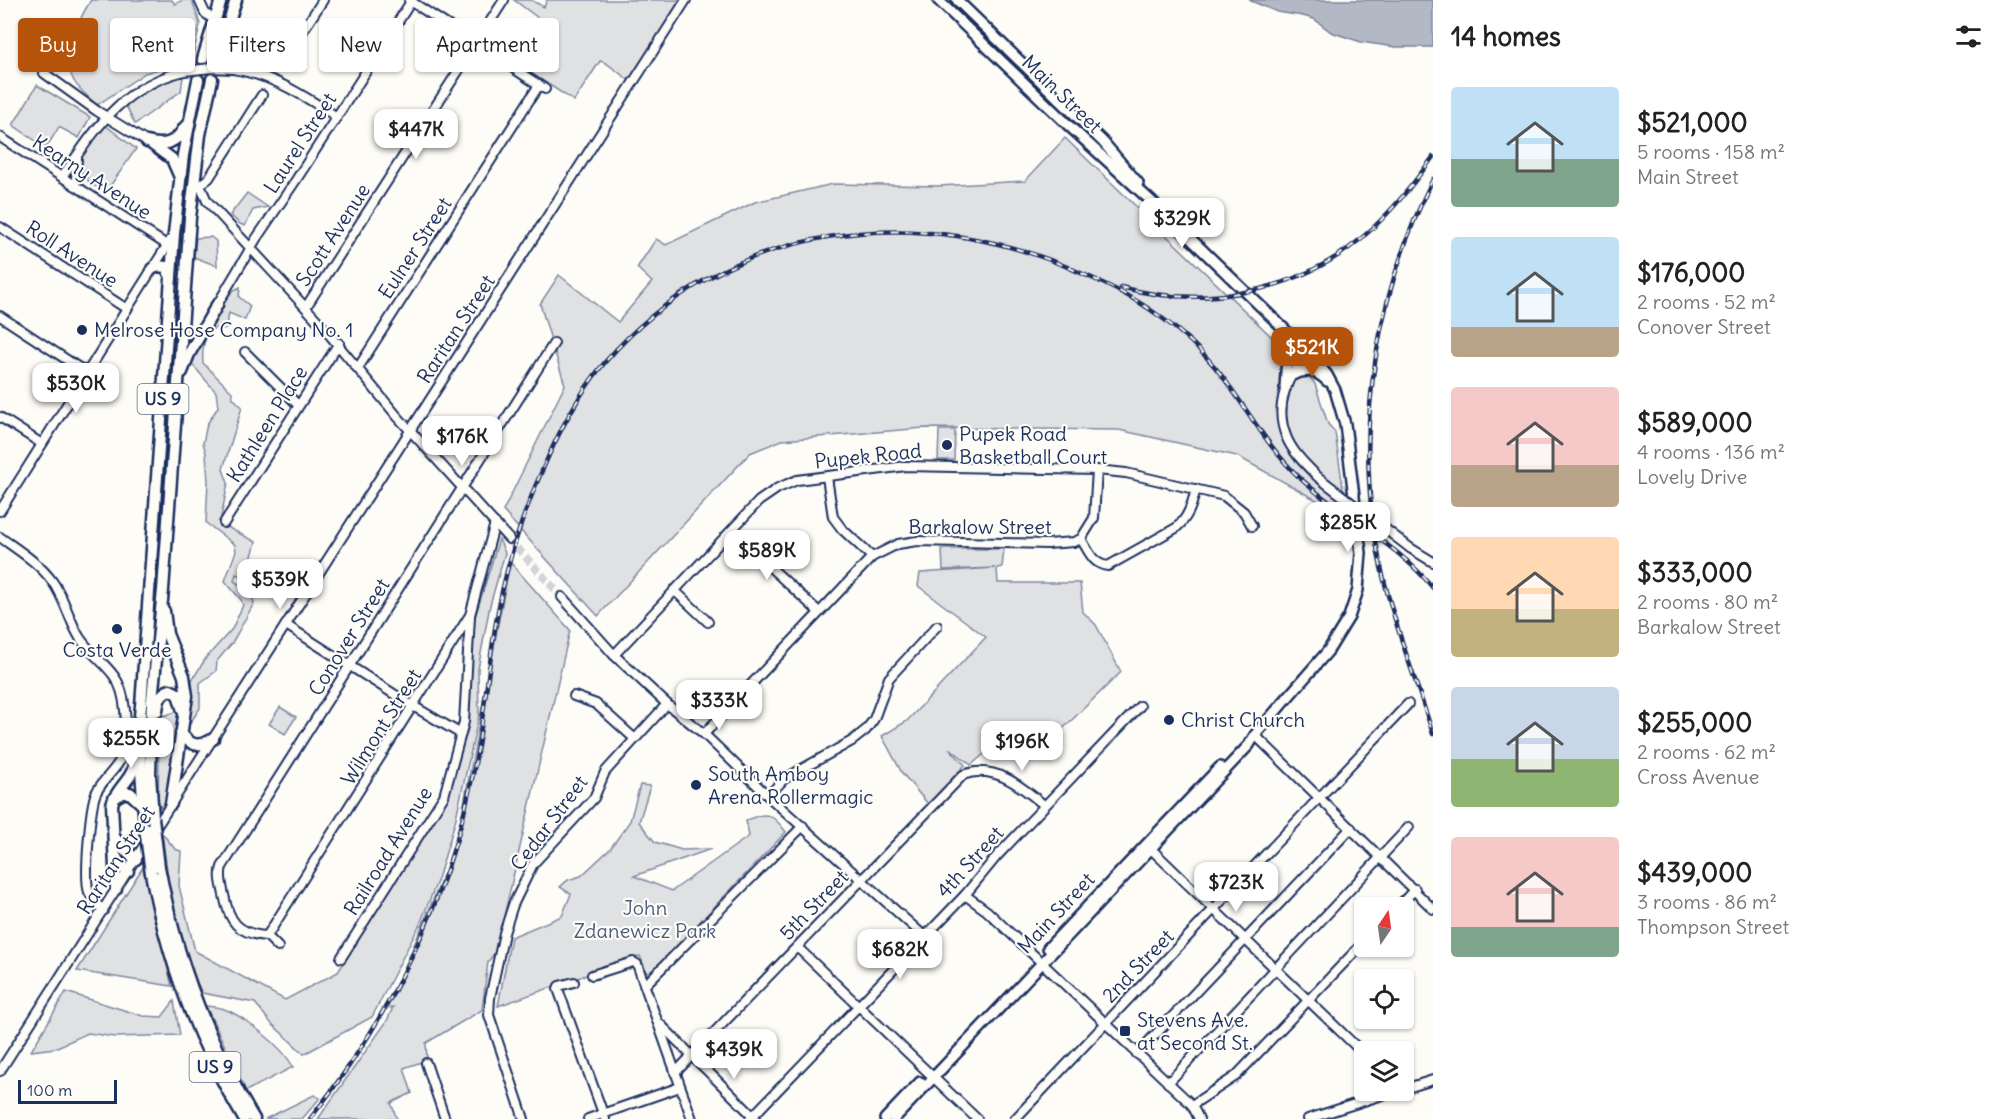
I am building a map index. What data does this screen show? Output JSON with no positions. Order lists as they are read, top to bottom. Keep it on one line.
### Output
{"streets":{"highway":["US 9"],"main road":["Main Street"],"street":["Laurel Street","Kearny Avenue","Scott Avenue","Eulner Street","Roll Avenue","Raritan Street","Kathleen Place","Pupek Road","Barkalow Street","Conover Street","Wilmont Street","Cedar Street","Railroad Avenue","4th Street","5th Street","2nd Street"]},"crossings":[["Conover Street","Wilmont Street"],["Wilmont Street","Railroad Avenue"],["4th Street","5th Street"]],"parks":["John Zdanewicz Park"],"places":{"other":["Melrose Hose Company No. 1","Pupek Road Basketball Court","Costa Verde","Christ Church","South Amboy Arena Rollermagic"],"transit":["Stevens Ave. at Second St."]},"scale_bar":"100 m","north":"top","page":{"heading":"14 homes","chip":["Buy","Rent","Filters","New","Apartment"],"list":[{"name":"$521,000","note":"5 rooms · 158 m² · Main Street"},{"name":"$176,000","note":"2 rooms · 52 m² · Conover Street"},{"name":"$589,000","note":"4 rooms · 136 m² · Lovely Drive"},{"name":"$333,000","note":"2 rooms · 80 m² · Barkalow Street"},{"name":"$255,000","note":"2 rooms · 62 m² · Cross Avenue"},{"name":"$439,000","note":"3 rooms · 86 m² · Thompson Street"}],"price":["$447K","$329K","$521K","$530K","$176K","$285K","$589K","$539K","$333K","$255K","$196K","$723K","$682K","$439K"],"scale":"100 m"}}
